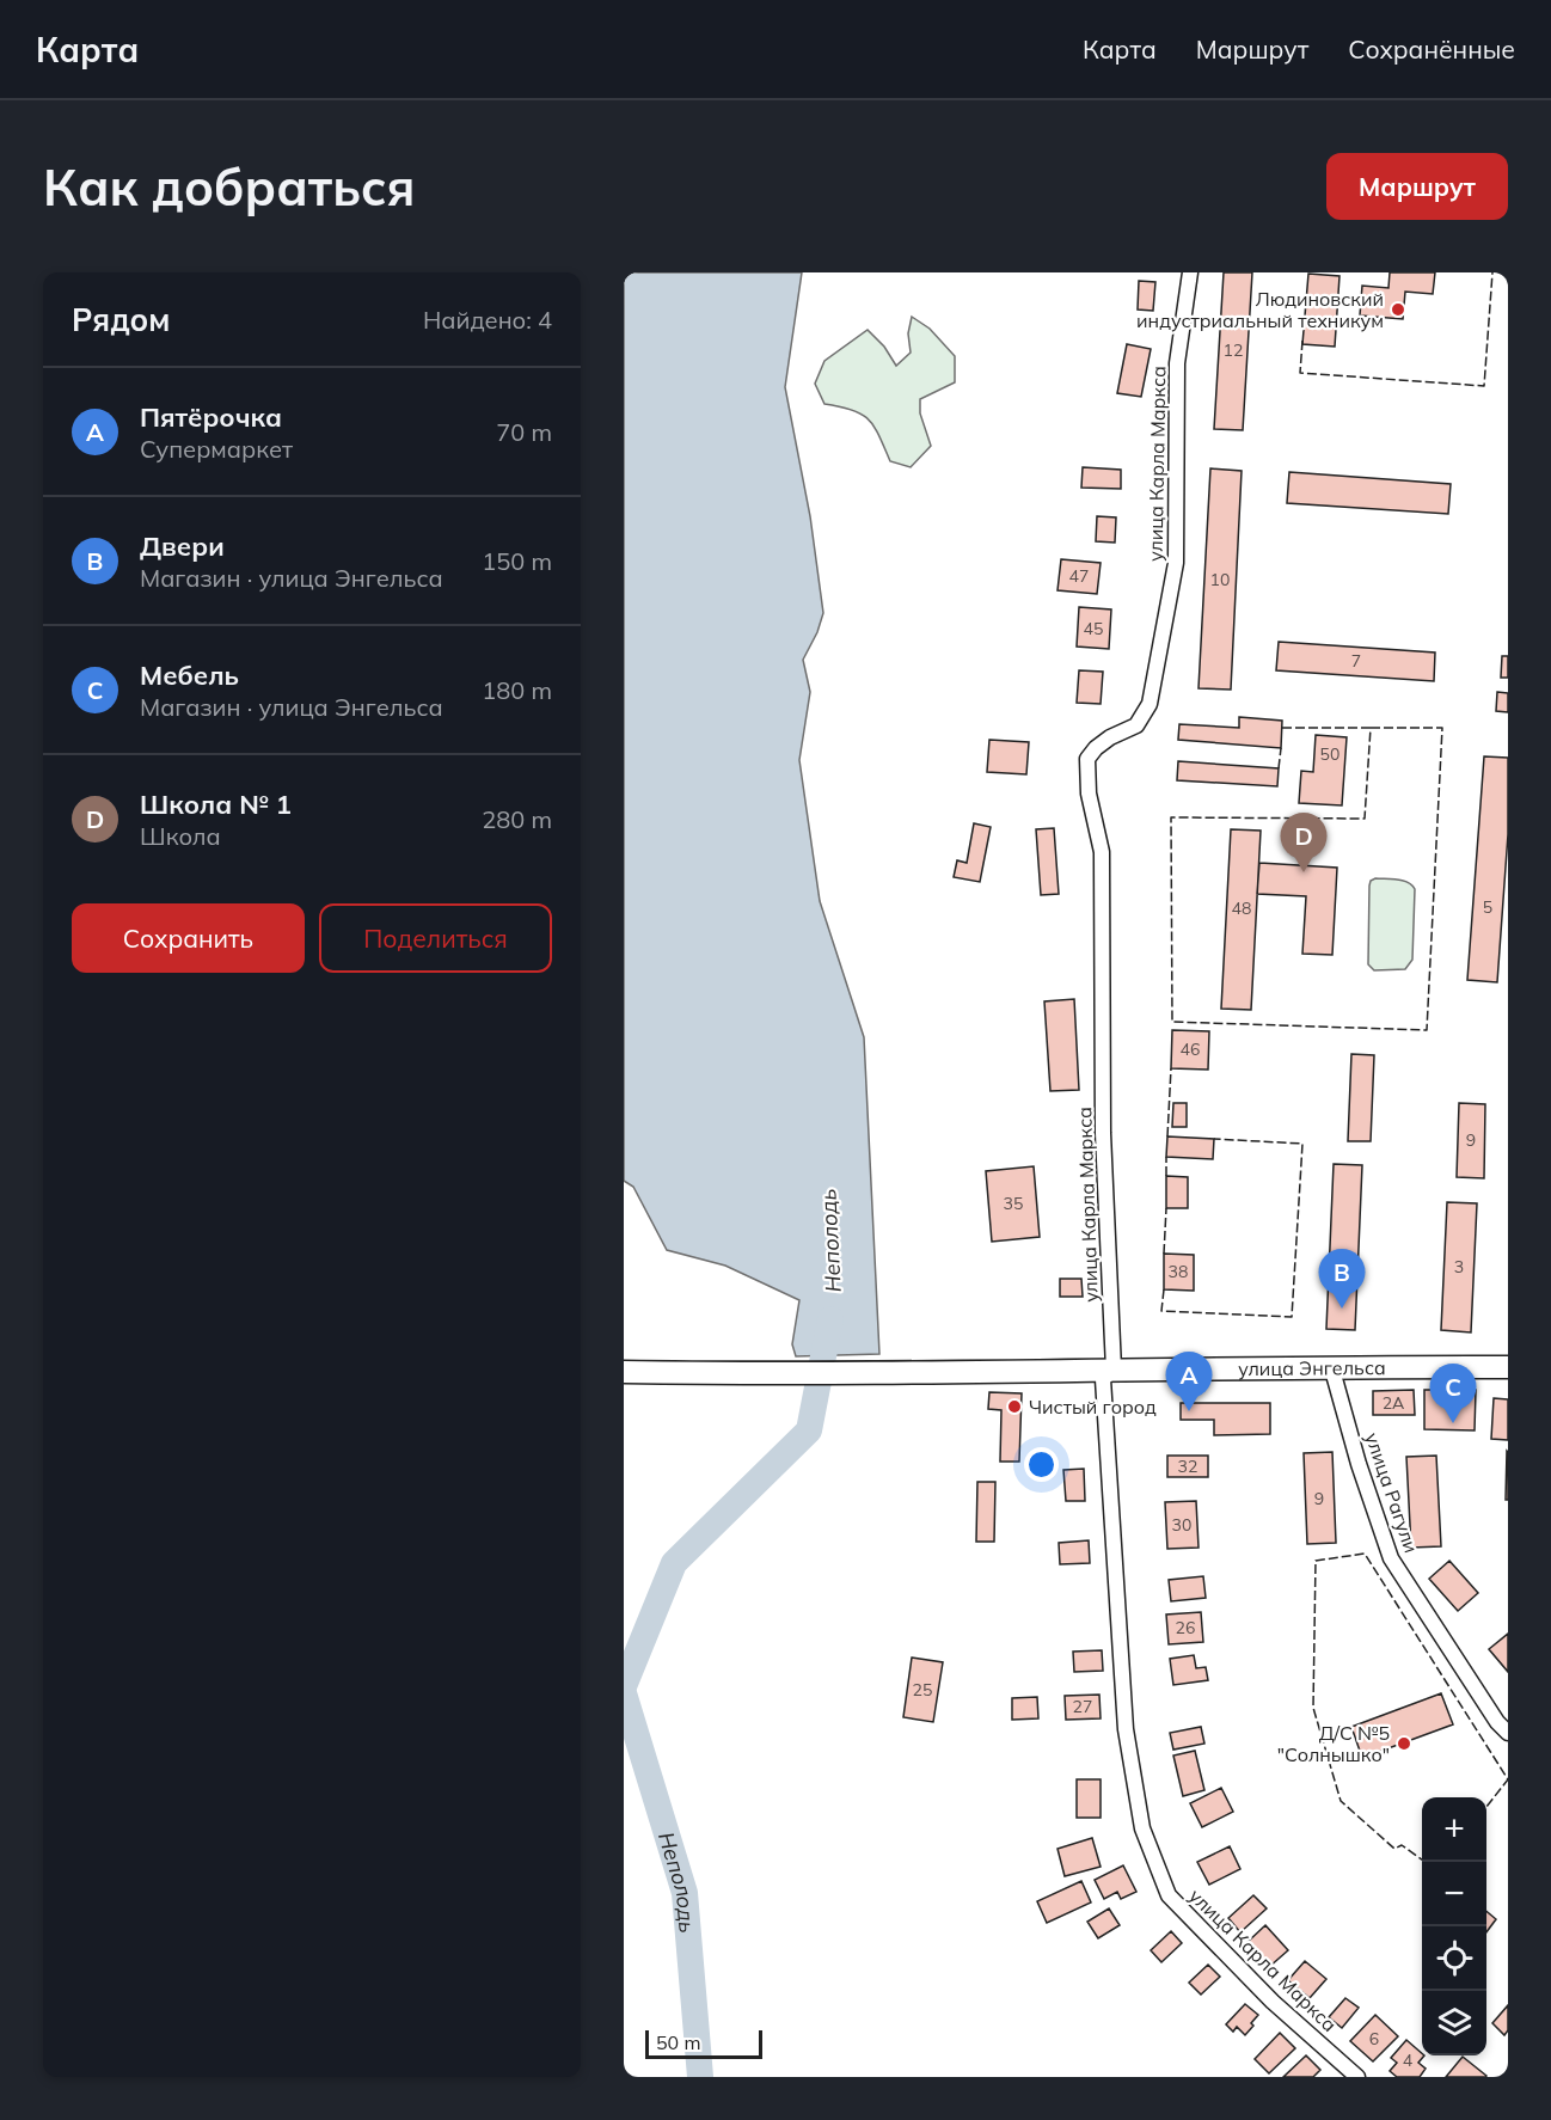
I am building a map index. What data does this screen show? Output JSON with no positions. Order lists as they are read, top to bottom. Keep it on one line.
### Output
{"streets":{"main road":["улица Энгельса"],"street":["улица Карла Маркса","улица Рагули"]},"crossings":[["улица Карла Маркса","улица Энгельса"],["улица Энгельса","улица Рагули"]],"water":["Неполодь"],"places":["Людиновский индустриальный техникум","Чистый город","Д/С №5 \"Солнышко\""],"house_numbers":["12","47","10","45","7","50","5","48","46","9","35","3","38","2А","32","9","30","26","25","27","6","4"],"scale_bar":"50 m","page":{"header":"Карта","nav":["Карта","Маршрут","Сохранённые"],"buttons":["Маршрут",["Сохранить","Поделиться"]],"title":"Как добраться","heading":["Рядом","Найдено: 4"],"list":[{"mark":"A","name":"Пятёрочка","note":"Супермаркет","value":"70 m"},{"mark":"B","name":"Двери","note":"Магазин · улица Энгельса","value":"150 m"},{"mark":"C","name":"Мебель","note":"Магазин · улица Энгельса","value":"180 m"},{"mark":"D","name":"Школа № 1","note":"Школа","value":"280 m"}],"pins":["D","B","A","C"],"map_buttons":["+","−"],"scale":"50 m"}}
